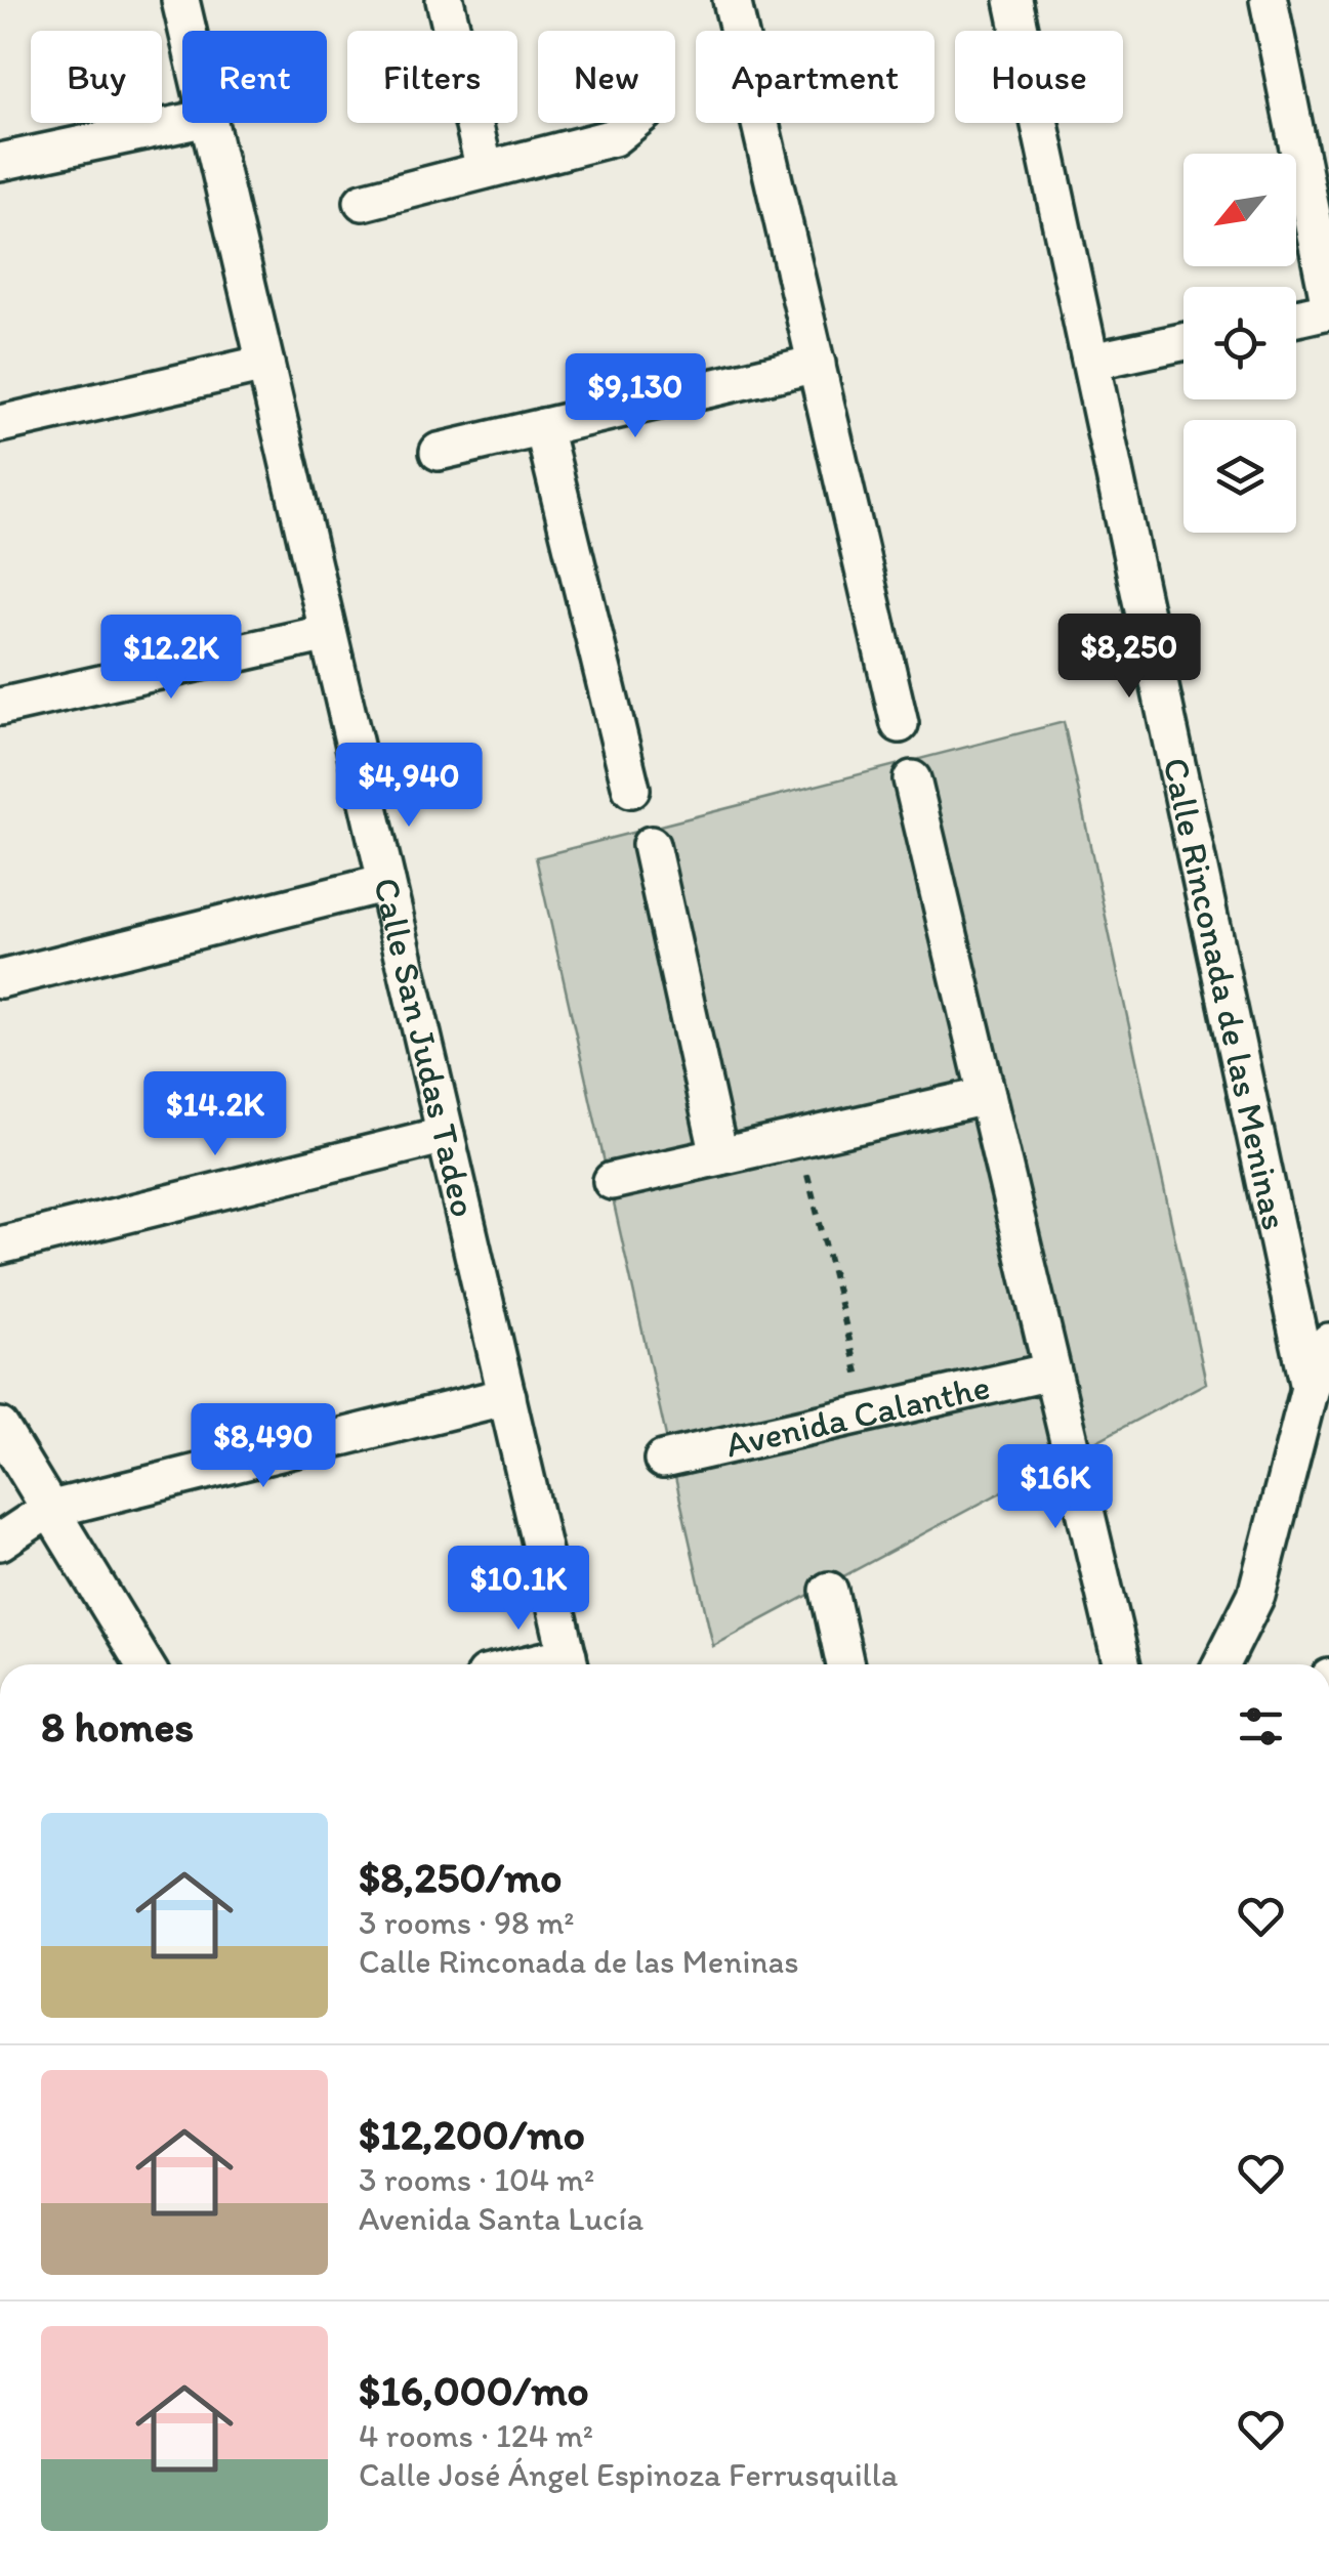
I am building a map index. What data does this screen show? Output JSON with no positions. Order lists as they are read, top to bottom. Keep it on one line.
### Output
{"streets":{"street":["Calle Rinconada de las Meninas","Calle San Judas Tadeo","Avenida Calanthe"]},"north":"bottom left","page":{"chip":["Buy","Rent","Filters","New","Apartment","House"],"price":["$9,130","$8,250","$12.2K","$4,940","$14.2K","$8,490","$16K","$10.1K"],"heading":"8 homes","list":[{"name":"$8,250/mo","note":"3 rooms · 98 m² · Calle Rinconada de las Meninas"},{"name":"$12,200/mo","note":"3 rooms · 104 m² · Avenida Santa Lucía"},{"name":"$16,000/mo","note":"4 rooms · 124 m² · Calle José Ángel Espinoza Ferrusquilla"}]}}
